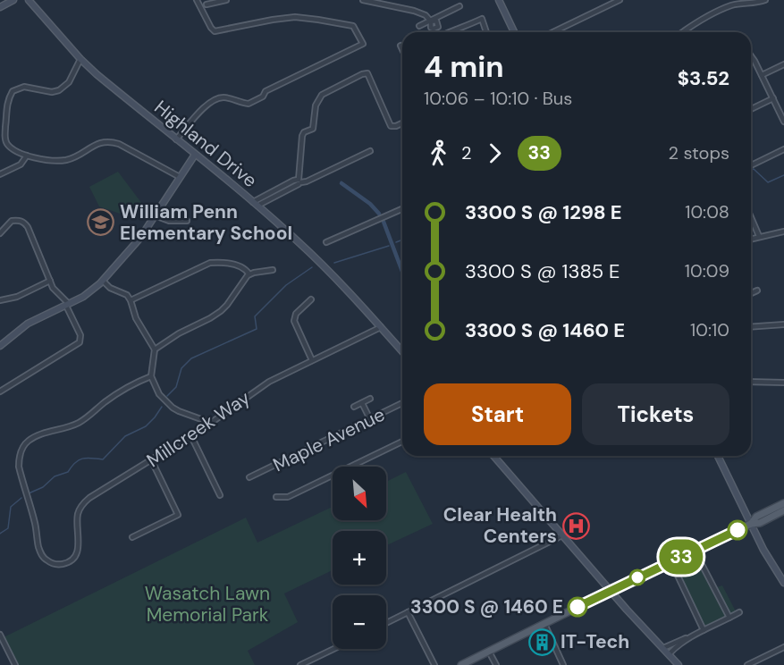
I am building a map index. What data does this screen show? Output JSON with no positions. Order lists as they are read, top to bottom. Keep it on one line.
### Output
{"streets":{"main road":["Highland Drive"],"street":["Millcreek Way","Maple Avenue"]},"crossings":[["Highland Drive","Millcreek Way"]],"parks":["Wasatch Lawn Memorial Park"],"places":{"school or university":["William Penn Elementary School"],"hospital":["Clear Health Centers"],"other":["3300 S @ 1460 E"],"building":["IT-Tech"]},"lines":["bus line 33"],"north":"bottom right","page":{"on_map":"33","heading":["4 min","10:06 – 10:10 · Bus","$3.52"],"legs":["2","33","2 stops"],"list":[{"name":"3300 S @ 1298 E","value":"10:08"},{"name":"3300 S @ 1385 E","value":"10:09"},{"name":"3300 S @ 1460 E","value":"10:10"}],"buttons":["Start","Tickets"],"map_buttons":["+","−"]}}
